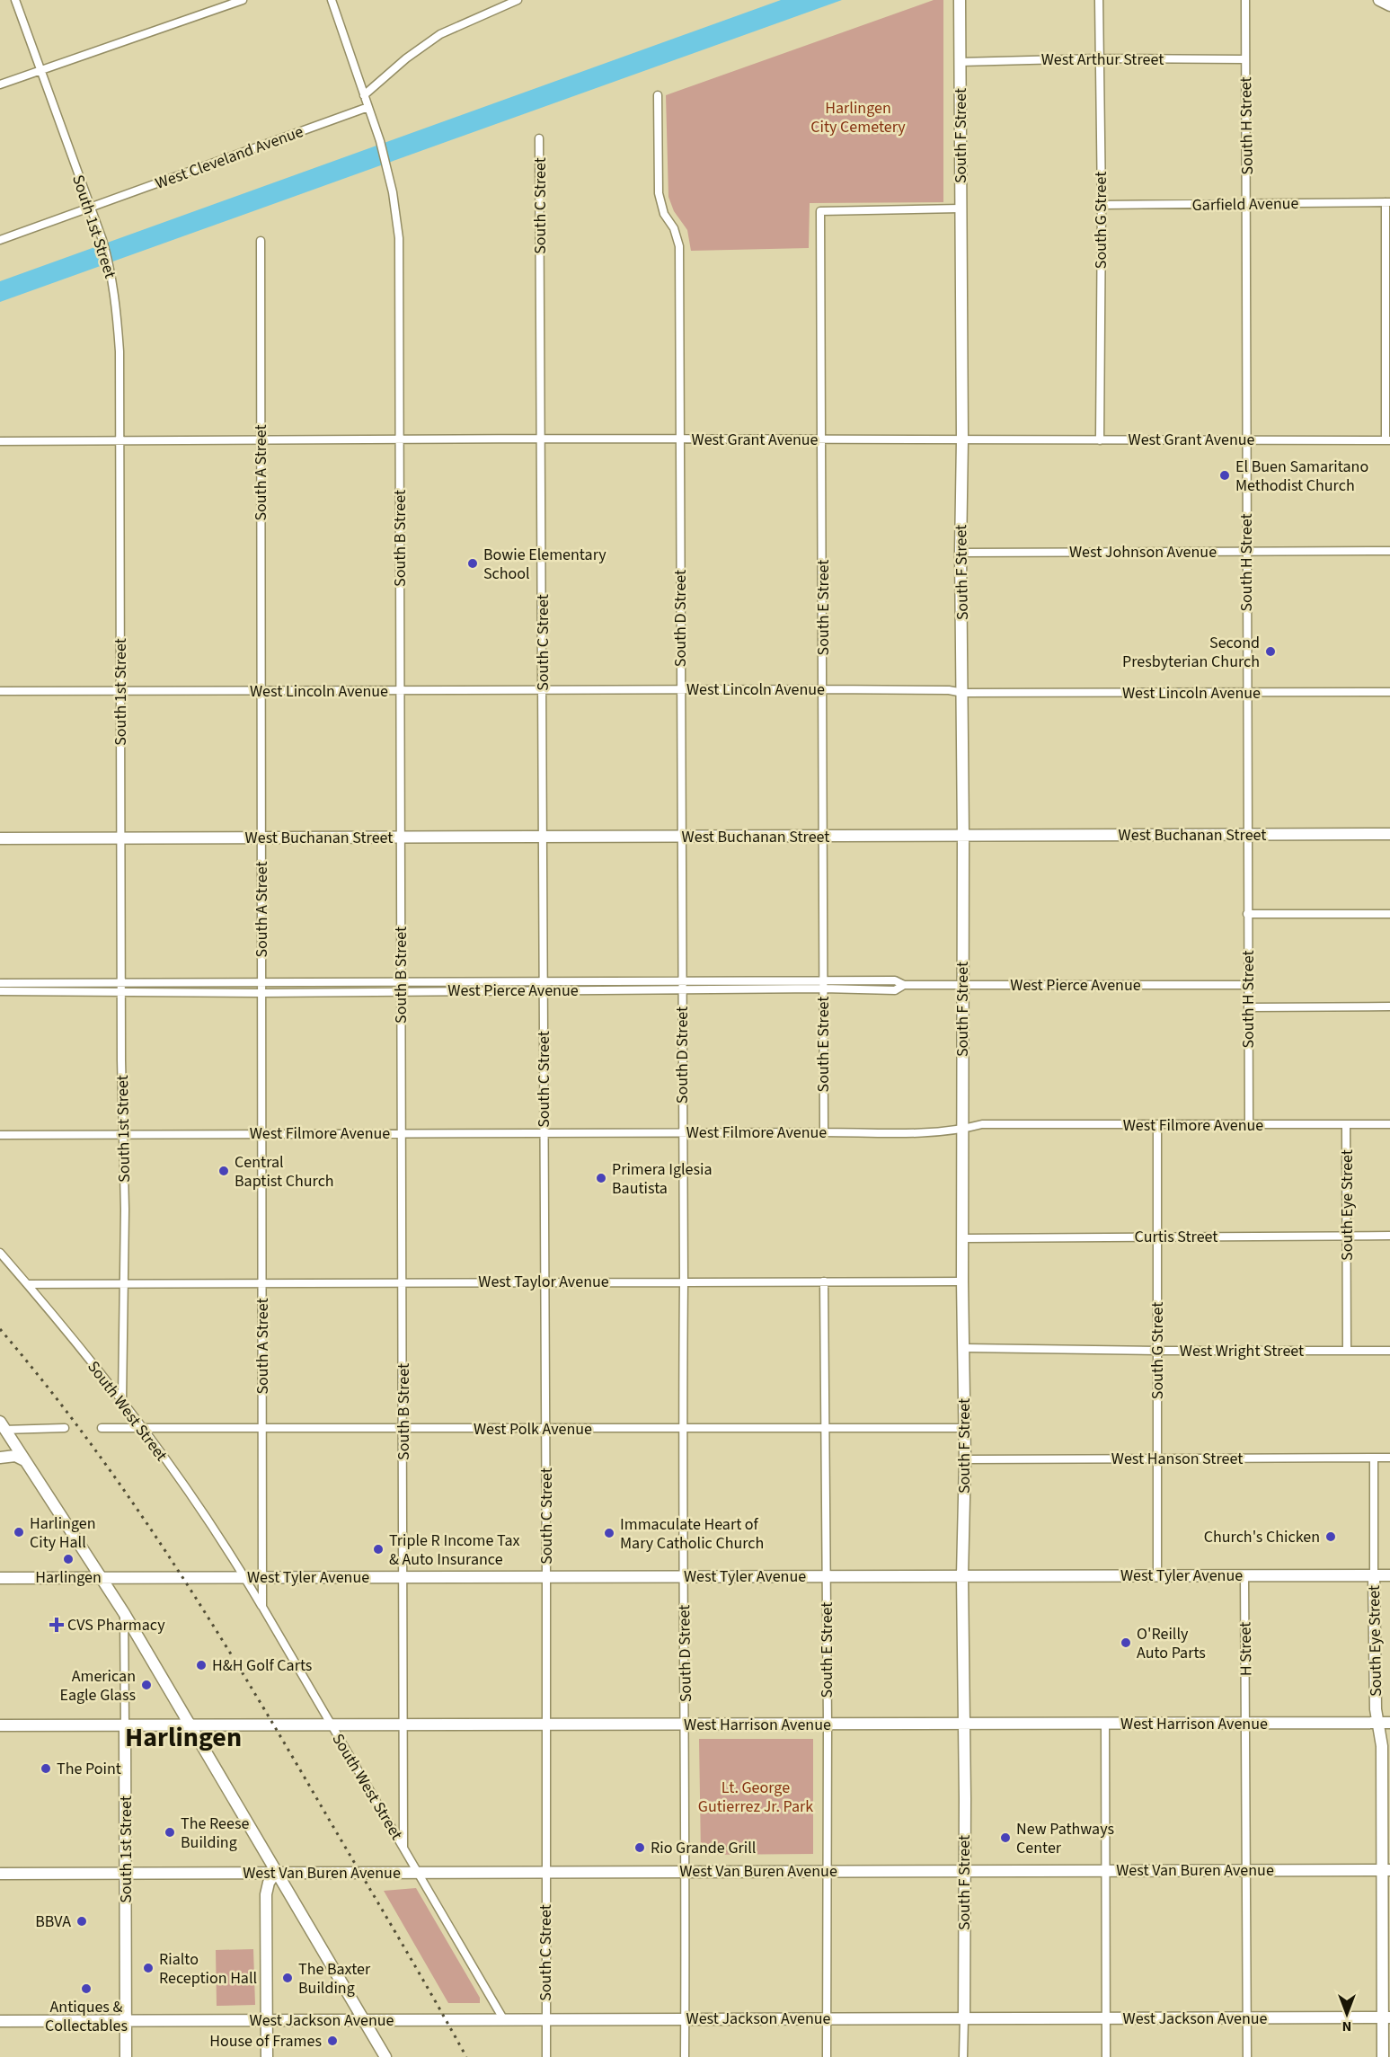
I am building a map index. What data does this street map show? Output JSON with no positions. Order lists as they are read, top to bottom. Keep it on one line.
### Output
{"streets":{"street":["West Arthur Street","South H Street","South F Street","West Cleveland Avenue","Garfield Avenue","South C Street","South G Street","South 1st Street","West Grant Avenue","South A Street","South B Street","West Johnson Avenue","South E Street","South D Street","West Lincoln Avenue","West Buchanan Street","West Pierce Avenue","West Filmore Avenue","South Eye Street","Curtis Street","West Taylor Avenue","West Wright Street","South West Street","West Polk Avenue","West Hanson Street","West Tyler Avenue","H Street","West Harrison Avenue","West Van Buren Avenue","West Jackson Avenue"]},"crossings":[["West Arthur Street","South H Street"],["West Arthur Street","South F Street"],["West Arthur Street","South G Street"],["South H Street","Garfield Avenue"],["South H Street","West Grant Avenue"],["South H Street","West Johnson Avenue"],["South H Street","West Lincoln Avenue"],["South H Street","West Buchanan Street"],["South H Street","West Pierce Avenue"],["South H Street","West Filmore Avenue"],["South F Street","West Grant Avenue"],["South F Street","West Johnson Avenue"],["South F Street","South E Street"],["South F Street","West Lincoln Avenue"],["South F Street","West Buchanan Street"],["South F Street","West Pierce Avenue"],["South F Street","West Filmore Avenue"],["South F Street","Curtis Street"],["South F Street","West Taylor Avenue"],["South F Street","West Wright Street"],["South F Street","West Polk Avenue"],["South F Street","West Hanson Street"],["South F Street","West Tyler Avenue"],["South F Street","West Harrison Avenue"],["South F Street","West Van Buren Avenue"],["South F Street","West Jackson Avenue"],["West Cleveland Avenue","South 1st Street"],["West Cleveland Avenue","South B Street"],["Garfield Avenue","South G Street"],["South C Street","West Grant Avenue"],["South C Street","West Lincoln Avenue"],["South C Street","West Buchanan Street"],["South C Street","West Pierce Avenue"],["South C Street","West Filmore Avenue"],["South C Street","West Taylor Avenue"],["South C Street","West Polk Avenue"],["South C Street","West Tyler Avenue"],["South C Street","West Harrison Avenue"],["South C Street","West Van Buren Avenue"],["South C Street","West Jackson Avenue"],["South G Street","West Grant Avenue"],["South G Street","West Filmore Avenue"],["South G Street","Curtis Street"],["South G Street","West Wright Street"],["South G Street","West Hanson Street"],["South G Street","West Tyler Avenue"],["South 1st Street","West Grant Avenue"],["South 1st Street","West Lincoln Avenue"],["South 1st Street","West Buchanan Street"],["South 1st Street","West Pierce Avenue"],["South 1st Street","West Filmore Avenue"],["South 1st Street","West Taylor Avenue"],["South 1st Street","South West Street"],["South 1st Street","West Harrison Avenue"],["South 1st Street","West Van Buren Avenue"],["South 1st Street","West Jackson Avenue"],["West Grant Avenue","South A Street"],["West Grant Avenue","South B Street"],["West Grant Avenue","South E Street"],["West Grant Avenue","South D Street"],["South A Street","West Lincoln Avenue"],["South A Street","West Buchanan Street"],["South A Street","West Pierce Avenue"],["South A Street","West Filmore Avenue"],["South A Street","West Taylor Avenue"],["South A Street","South West Street"],["South A Street","West Polk Avenue"],["South A Street","West Tyler Avenue"],["South B Street","West Lincoln Avenue"],["South B Street","West Buchanan Street"],["South B Street","West Pierce Avenue"],["South B Street","West Filmore Avenue"],["South B Street","West Taylor Avenue"],["South B Street","South West Street"],["South B Street","West Polk Avenue"],["South B Street","West Tyler Avenue"],["South B Street","West Harrison Avenue"],["South E Street","West Lincoln Avenue"],["South E Street","West Buchanan Street"],["South E Street","West Pierce Avenue"],["South E Street","West Filmore Avenue"],["South E Street","West Taylor Avenue"],["South E Street","West Polk Avenue"],["South E Street","West Tyler Avenue"],["South E Street","West Harrison Avenue"],["South E Street","West Van Buren Avenue"],["South E Street","West Jackson Avenue"],["South D Street","West Lincoln Avenue"],["South D Street","West Buchanan Street"],["South D Street","West Pierce Avenue"],["South D Street","West Filmore Avenue"],["South D Street","West Taylor Avenue"],["South D Street","West Polk Avenue"],["South D Street","West Tyler Avenue"],["South D Street","West Harrison Avenue"],["South D Street","West Van Buren Avenue"],["South D Street","West Jackson Avenue"],["West Filmore Avenue","South Eye Street"],["South Eye Street","Curtis Street"],["South Eye Street","West Wright Street"],["South Eye Street","West Hanson Street"],["South Eye Street","West Tyler Avenue"],["South Eye Street","West Harrison Avenue"],["South Eye Street","West Van Buren Avenue"],["South Eye Street","West Jackson Avenue"],["West Taylor Avenue","South West Street"],["South West Street","West Polk Avenue"],["South West Street","West Tyler Avenue"],["South West Street","West Harrison Avenue"],["South West Street","West Van Buren Avenue"],["South West Street","West Jackson Avenue"],["West Tyler Avenue","H Street"],["H Street","West Harrison Avenue"]],"districts":["Harlingen"],"parks":["Harlingen City Cemetery","Lt. George Gutierrez Jr. Park"],"places":{"other":["El Buen Samaritano Methodist Church","Bowie Elementary School","Second Presbyterian Church","Central Baptist Church","Primera Iglesia Bautista","Harlingen City Hall","Immaculate Heart of Mary Catholic Church","Church's Chicken","Triple R Income Tax & Auto Insurance","Harlingen","O'Reilly Auto Parts","H&H Golf Carts","American Eagle Glass","The Point","The Reese Building","New Pathways Center","Rio Grande Grill","BBVA","Rialto Reception Hall","The Baxter Building","Antiques & Collectables","House of Frames"],"health":["CVS Pharmacy"]},"north":"bottom"}
